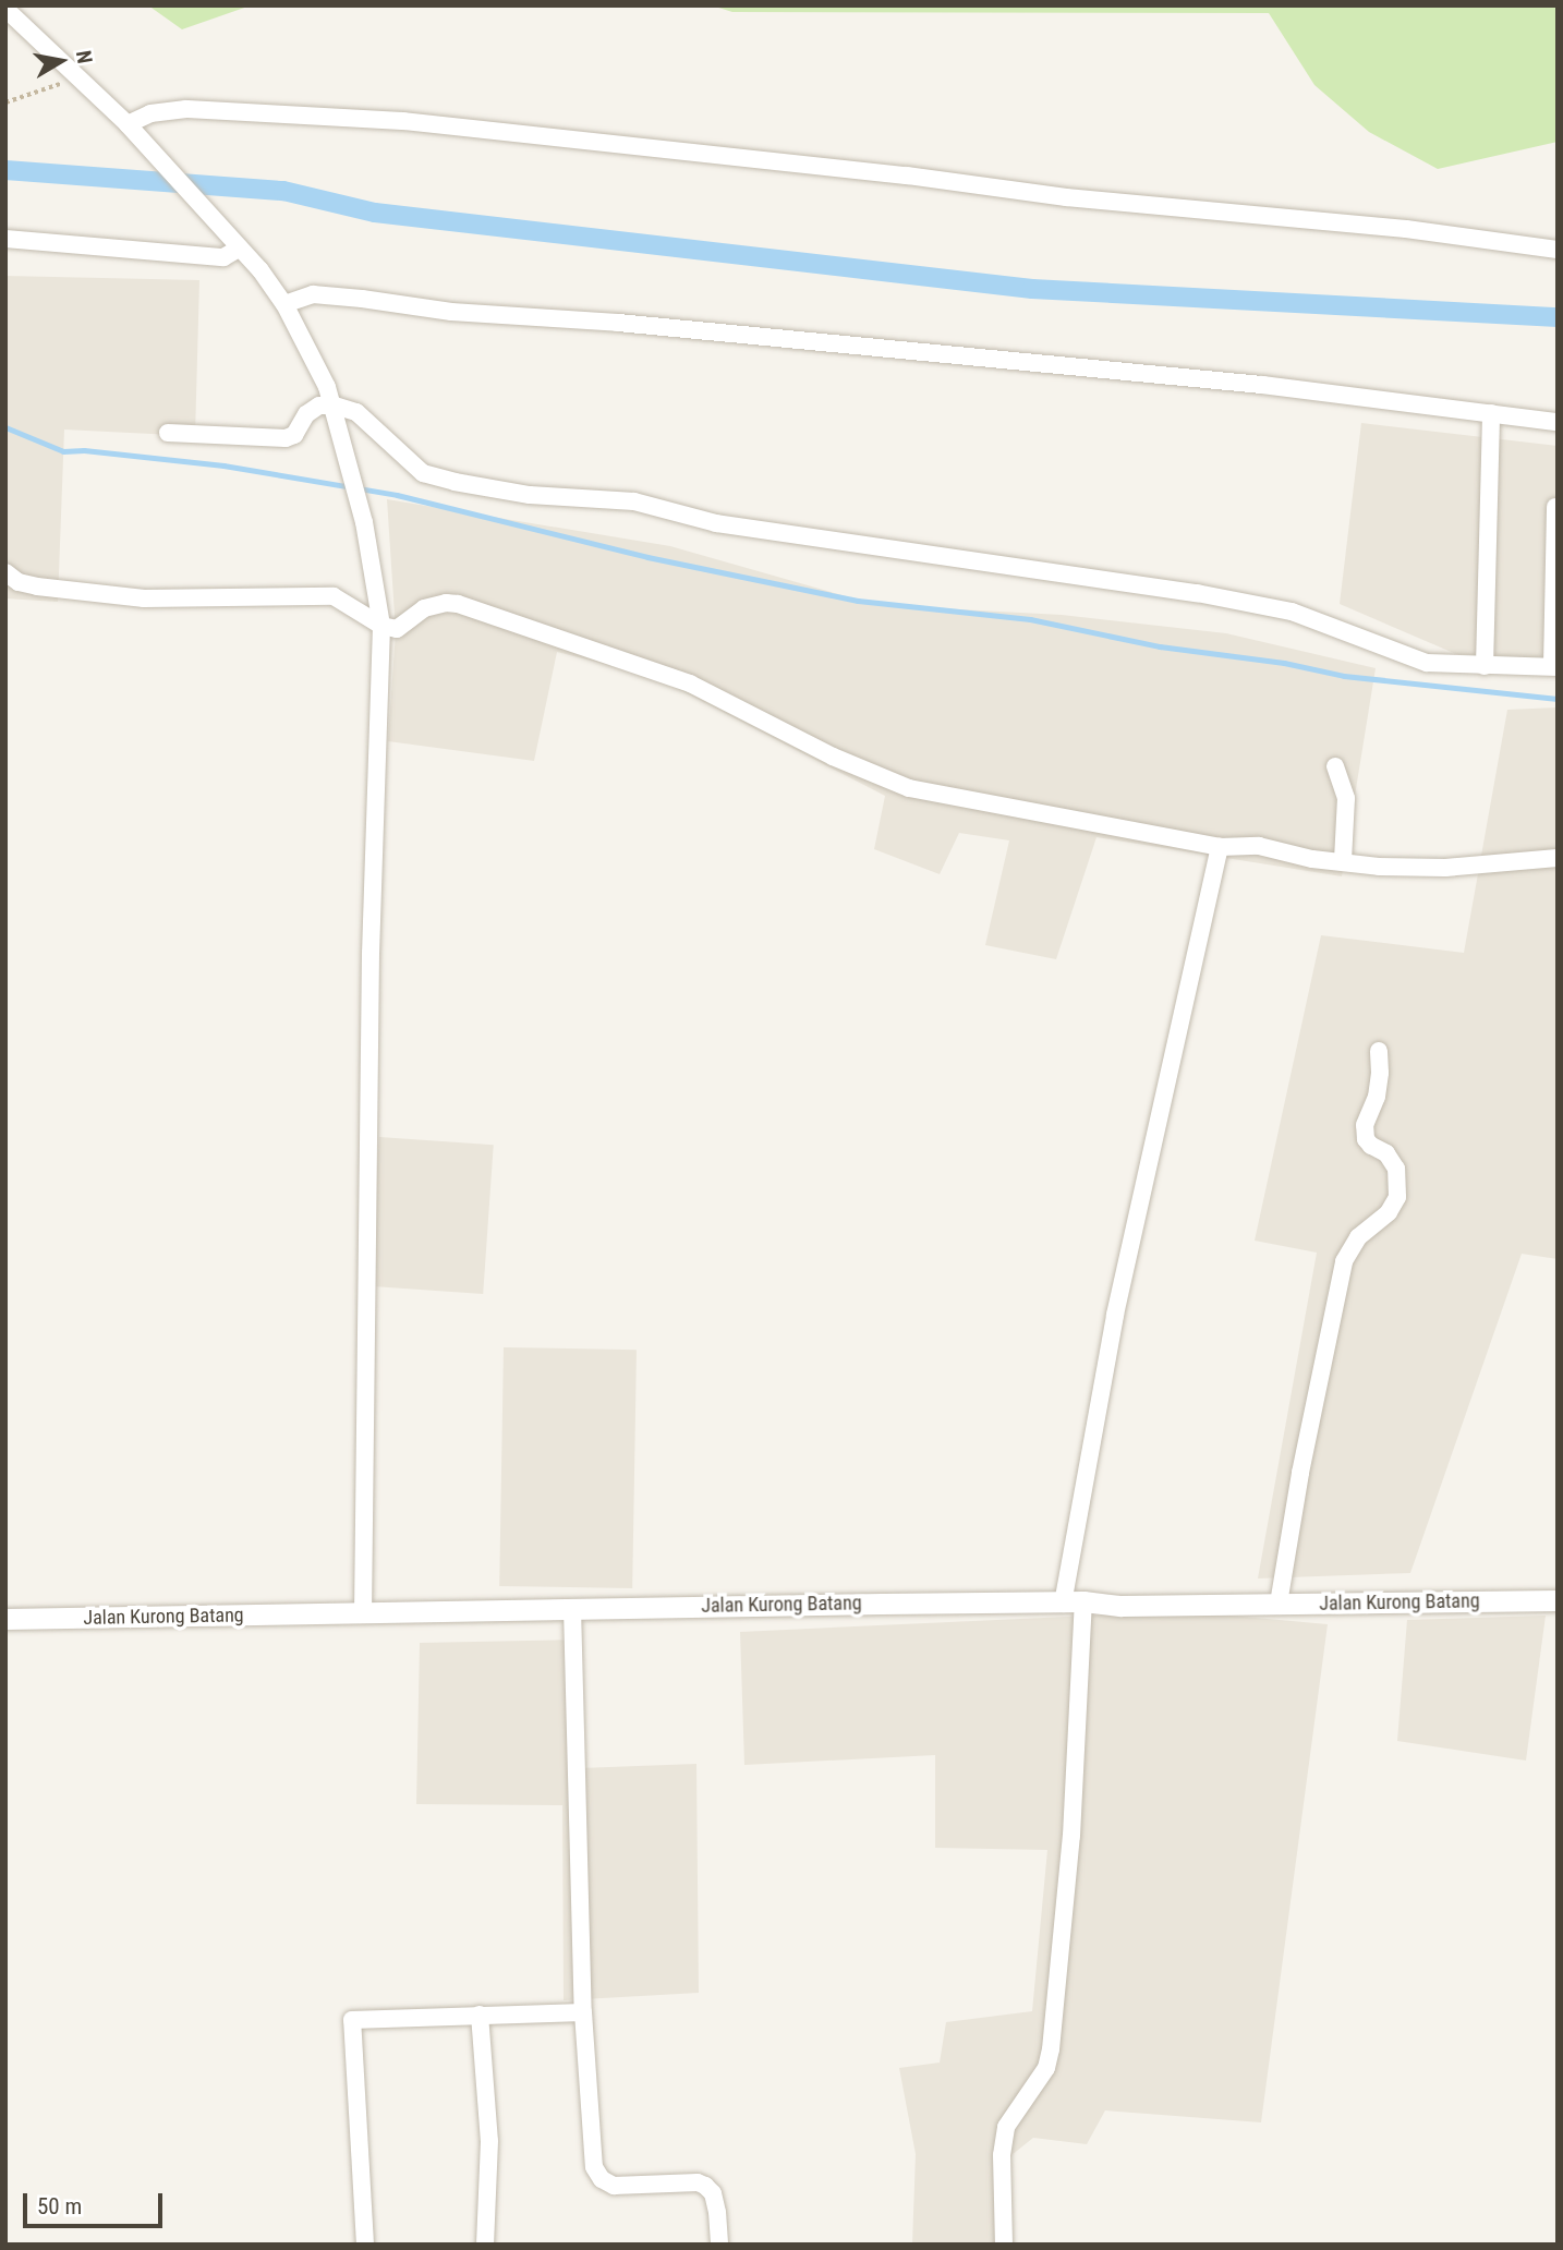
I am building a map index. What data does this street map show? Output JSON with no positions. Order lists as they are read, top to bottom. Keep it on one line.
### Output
{"streets":{"street":["Jalan Kurong Batang"]},"scale_bar":"50 m","north":"right"}
